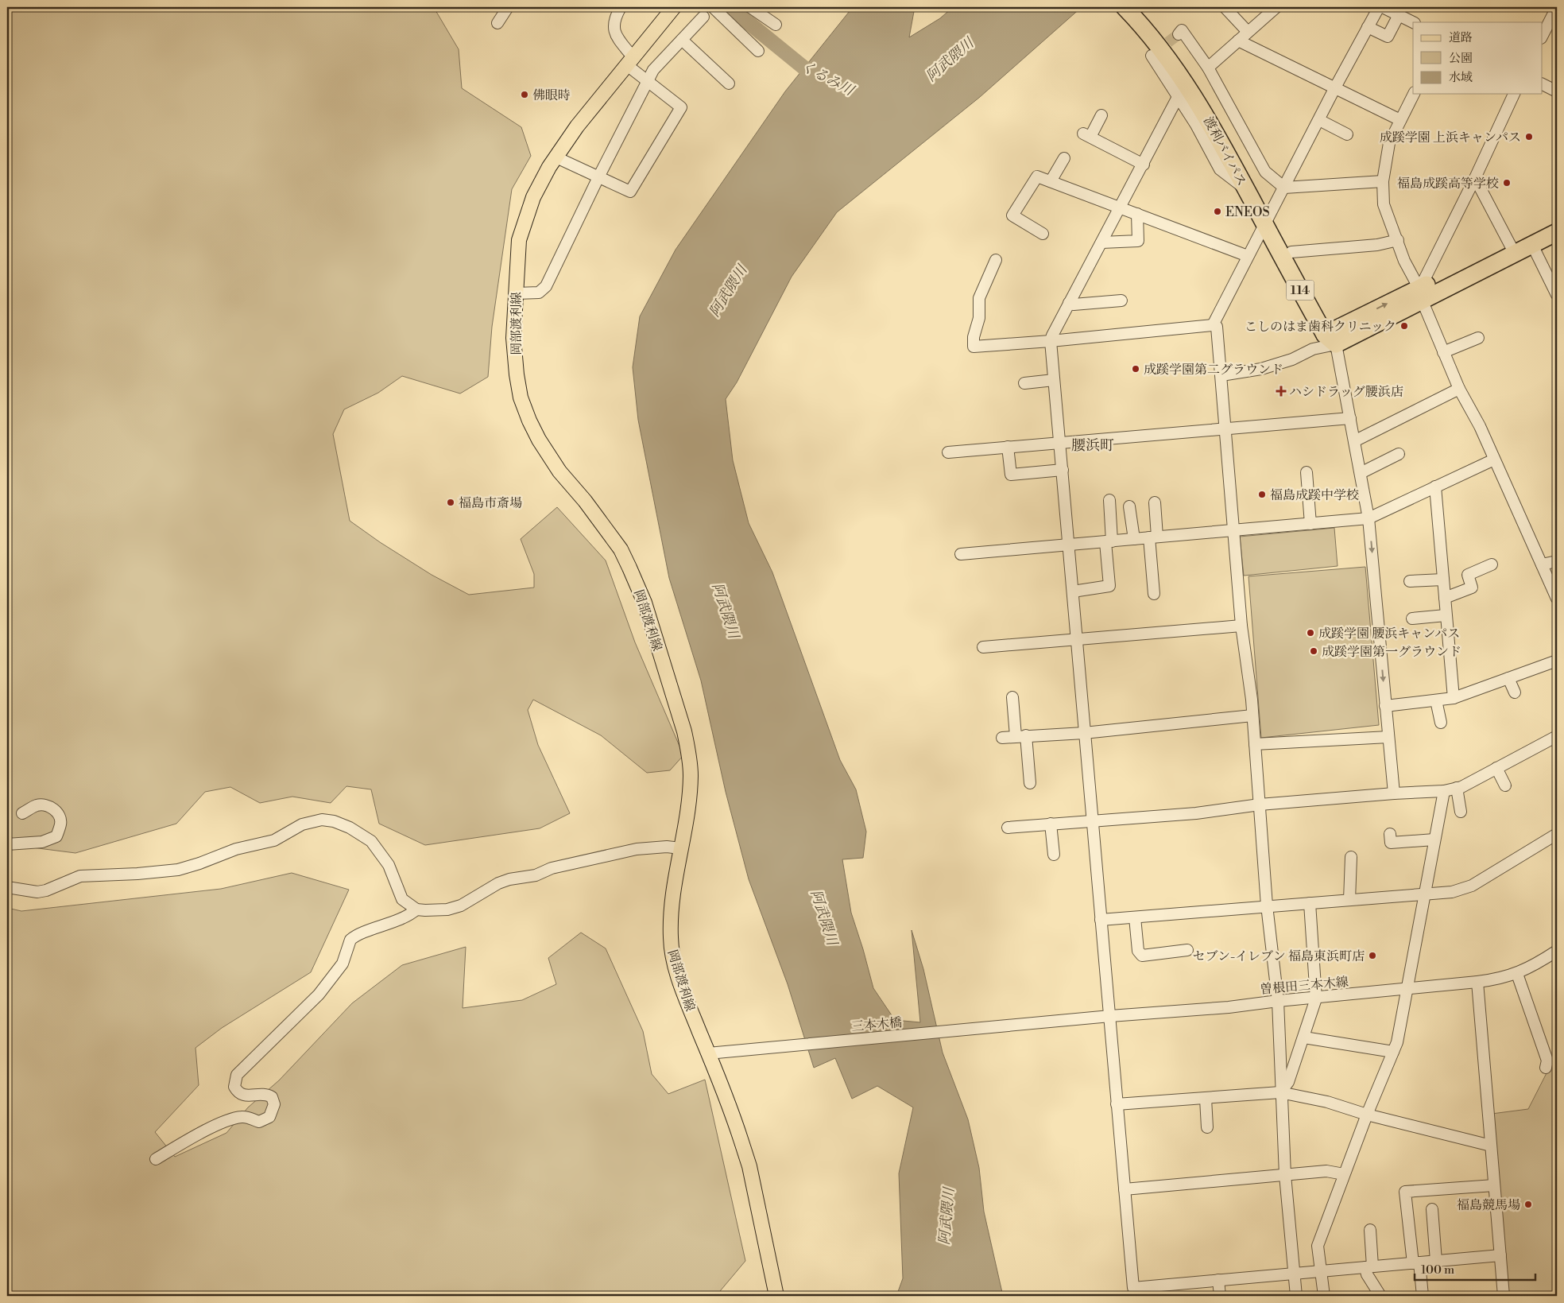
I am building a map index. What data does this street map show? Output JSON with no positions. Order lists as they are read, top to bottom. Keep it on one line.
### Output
{"streets":{"highway":["渡利バイパス","114"],"main road":["岡部渡利線"],"street":["曽根田三本木線","三本木橋"]},"crossings":[["岡部渡利線","三本木橋"],["曽根田三本木線","三本木橋"]],"districts":["腰浜町"],"water":["阿武隈川","くるみ川"],"places":{"other":["佛眼時","成蹊学園 上浜キャンパス","福島成蹊高等学校","ENEOS","こしのはま歯科クリニック","成蹊学園第二グラウンド","福島成蹊中学校","福島市斎場","成蹊学園 腰浜キャンパス","成蹊学園第一グラウンド","セブン-イレブン 福島東浜町店","福島競馬場"],"health":["ハシドラッグ腰浜店"]},"legend":["道路","公園","水域"],"scale_bar":"100 m"}
